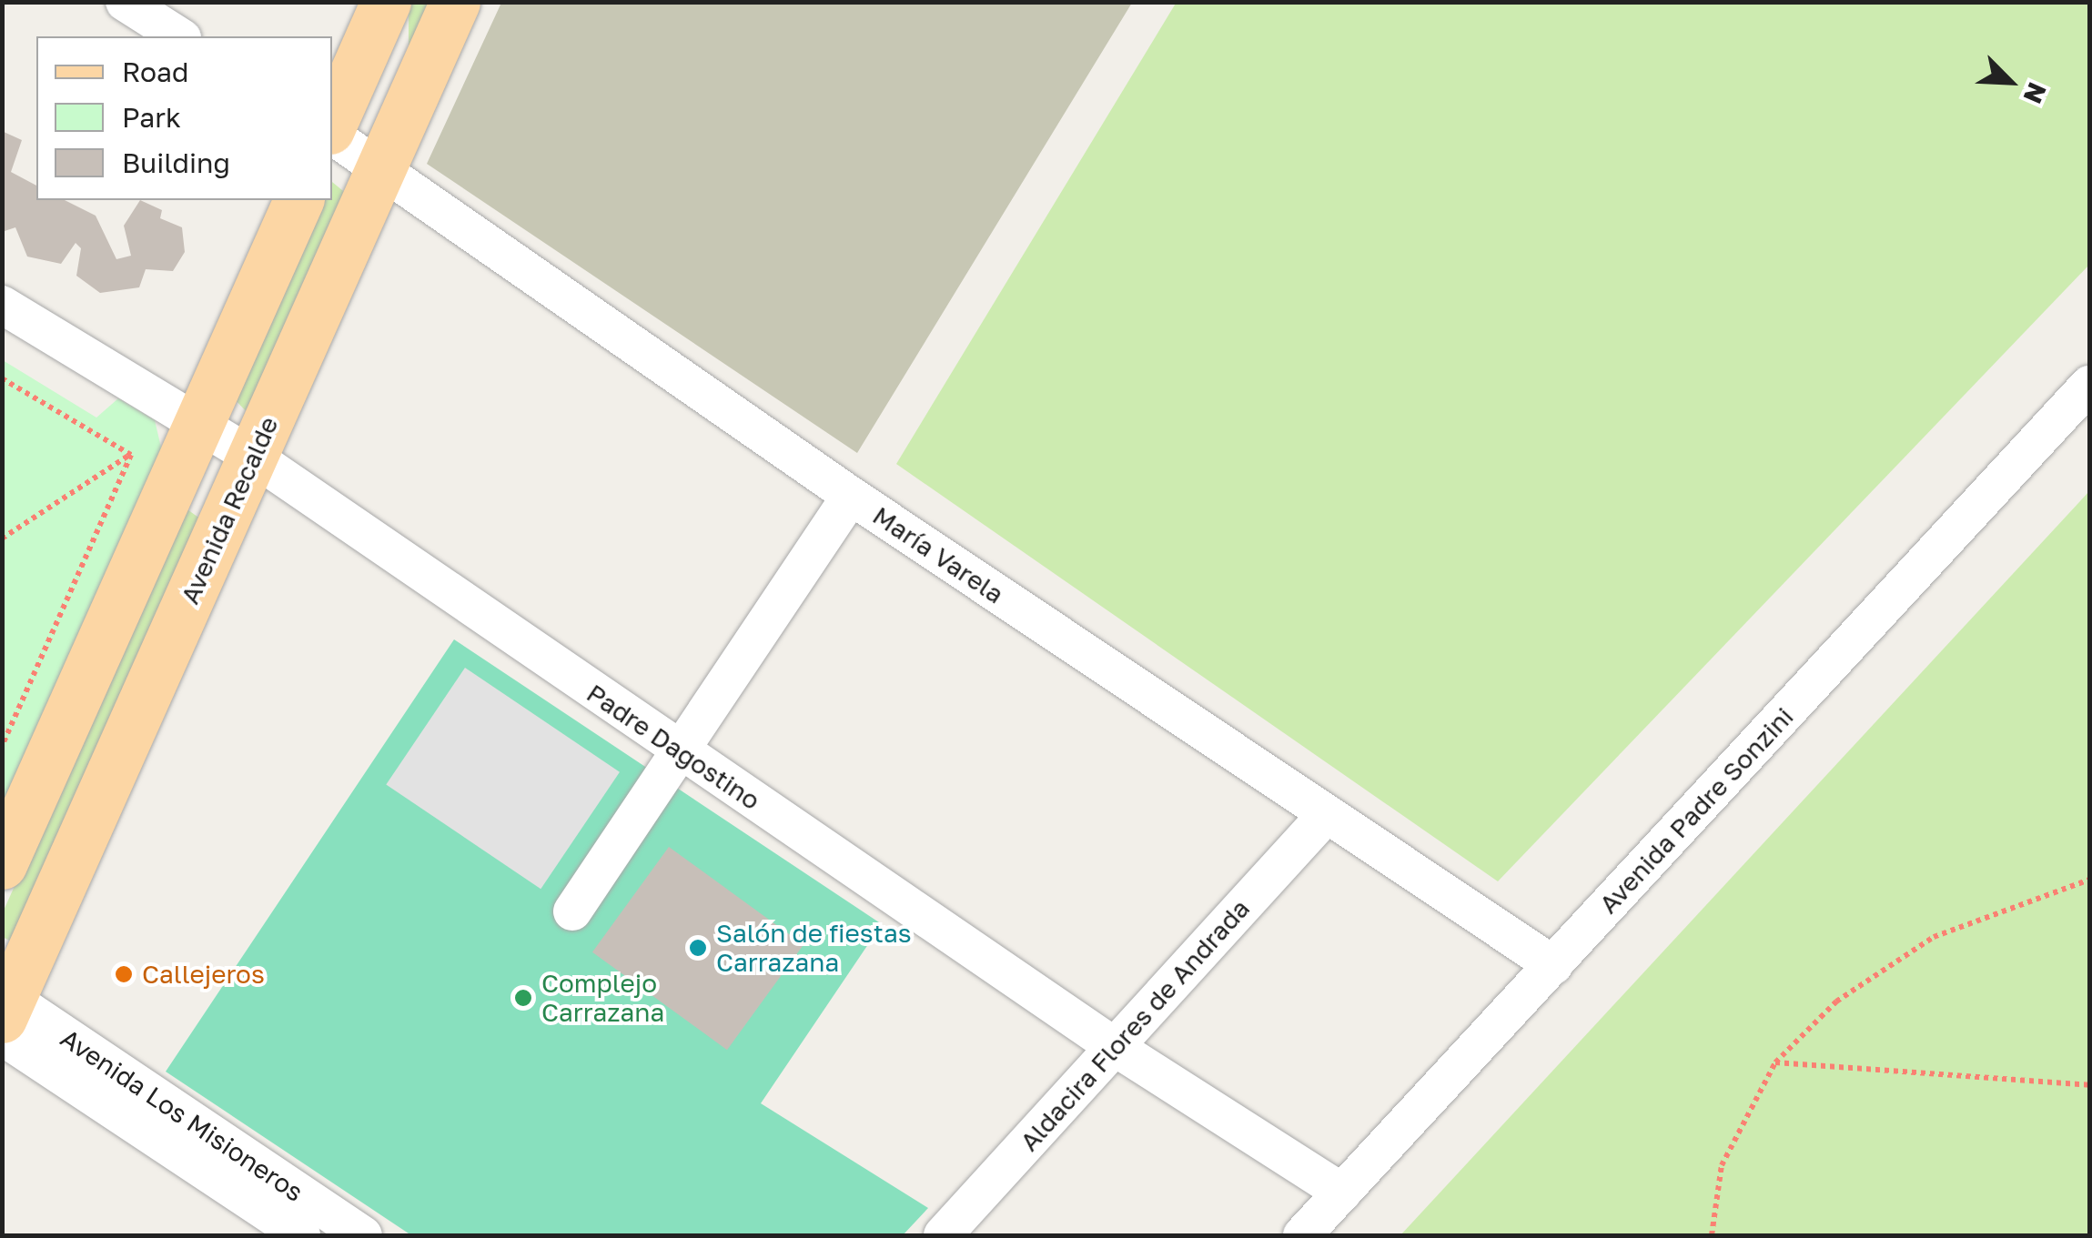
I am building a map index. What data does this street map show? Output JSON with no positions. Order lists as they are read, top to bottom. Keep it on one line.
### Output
{"streets":{"main road":["Avenida Recalde"],"street":["María Varela","Padre Dagostino","Avenida Padre Sonzini","Aldacira Flores de Andrada","Avenida Los Misioneros"]},"crossings":[["Avenida Recalde","María Varela"],["Avenida Recalde","Padre Dagostino"],["Avenida Recalde","Avenida Los Misioneros"],["María Varela","Avenida Padre Sonzini"],["María Varela","Aldacira Flores de Andrada"],["Padre Dagostino","Avenida Padre Sonzini"],["Padre Dagostino","Aldacira Flores de Andrada"]],"places":["Salón de fiestas Carrazana","Callejeros","Complejo Carrazana"],"legend":["Road","Park","Building"],"north":"bottom right"}
